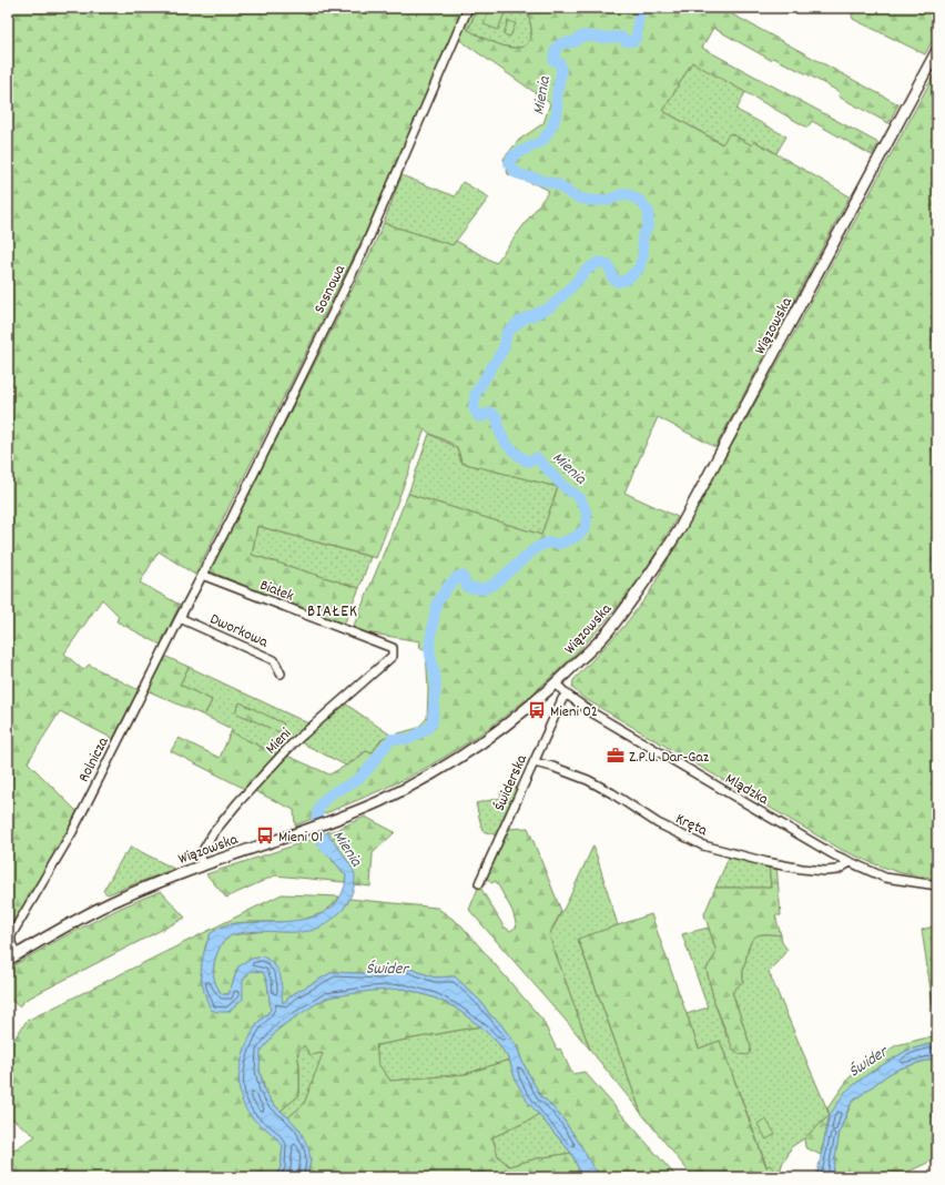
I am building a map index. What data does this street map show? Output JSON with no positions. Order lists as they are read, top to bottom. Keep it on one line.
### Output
{"streets":{"main road":["Wiązowska"],"street":["Sosnowa","Białek","Dworkowa","Mieni","Rolnicza","Świderska","Mlądzka","Kręta"]},"crossings":[["Sosnowa","Białek"],["Sosnowa","Rolnicza"],["Wiązowska","Mieni"],["Wiązowska","Rolnicza"],["Wiązowska","Mlądzka"],["Białek","Mieni"],["Białek","Rolnicza"],["Dworkowa","Rolnicza"],["Świderska","Mlądzka"],["Świderska","Kręta"],["Mlądzka","Kręta"]],"districts":["BIAŁEK"],"water":["Mienia","Świder"],"places":{"bus stop":["Mieni 02","Mieni 01"],"office":["Z.P.U. Dar-Gaz"]}}
